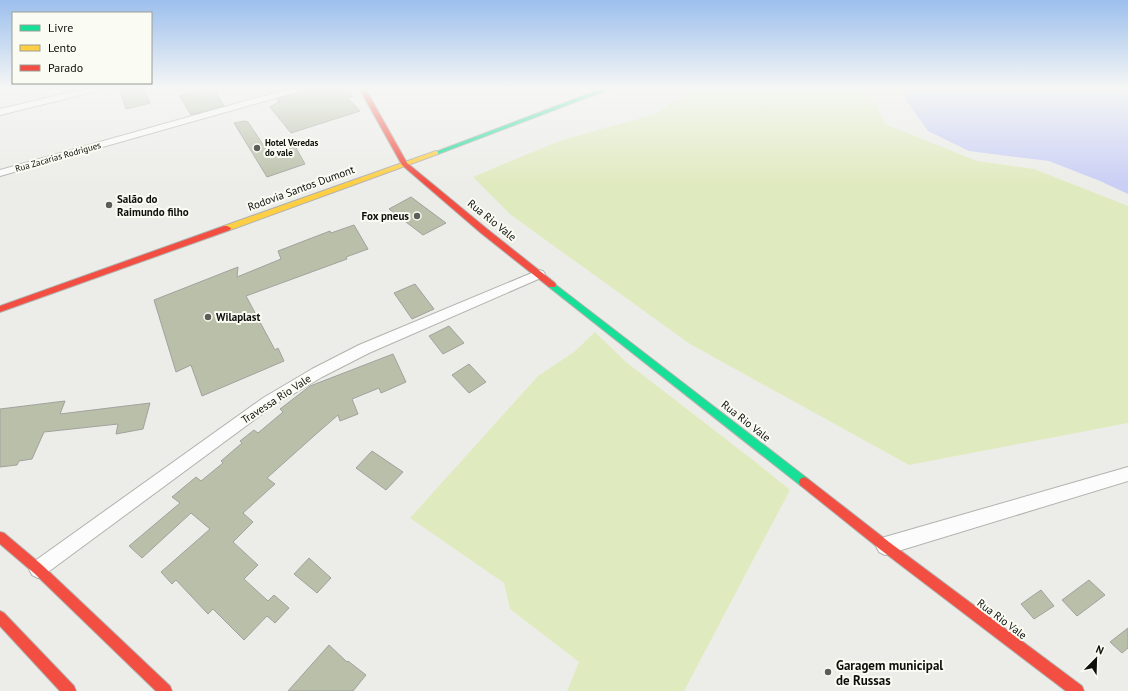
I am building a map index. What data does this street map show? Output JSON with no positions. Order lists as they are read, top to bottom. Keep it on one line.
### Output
{"streets":{"main road":["Rodovia Santos Dumont","Rua Rio Vale"],"street":["Rua Zacarias Rodrigues","Travessa Rio Vale"]},"crossings":[["Rodovia Santos Dumont","Rua Rio Vale"],["Rua Rio Vale","Travessa Rio Vale"]],"places":["Hotel Veredas do vale","Salão do Raimundo filho","Fox pneus","Wilaplast","Garagem municipal de Russas"],"legend":["Livre","Lento","Parado"],"north":"top right"}
